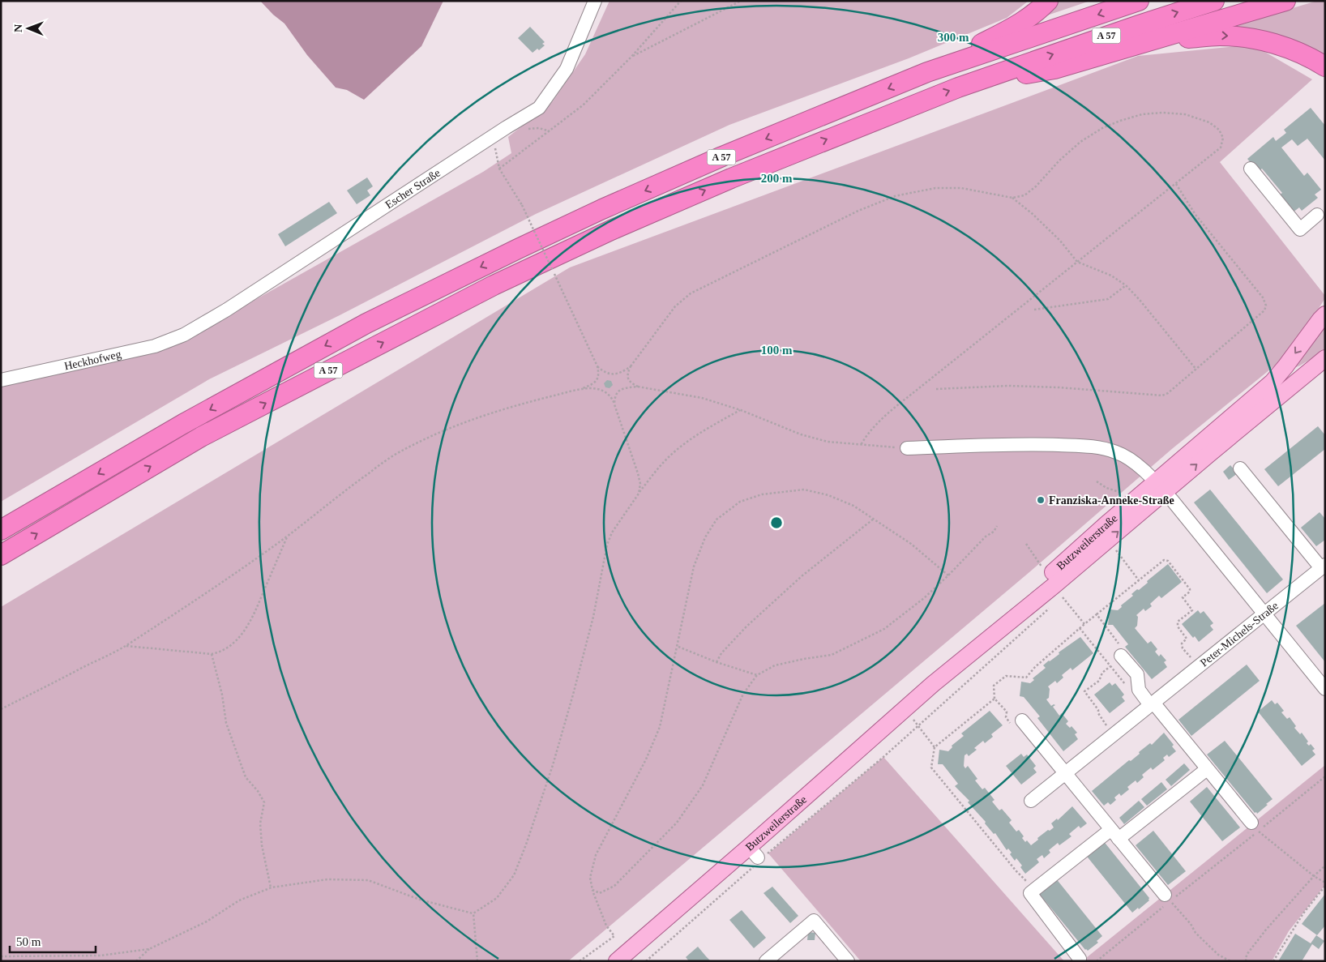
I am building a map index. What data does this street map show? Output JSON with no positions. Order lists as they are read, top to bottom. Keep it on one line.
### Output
{"streets":{"highway":["A 57"],"main road":["Butzweilerstraße"],"street":["Escher Straße","Heckhofweg","Peter-Michels-Straße"]},"crossings":[["Escher Straße","Heckhofweg"]],"places":["Franziska-Anneke-Straße"],"scale_bar":"50 m","north":"left","rings":["300 m","200 m","100 m"]}
